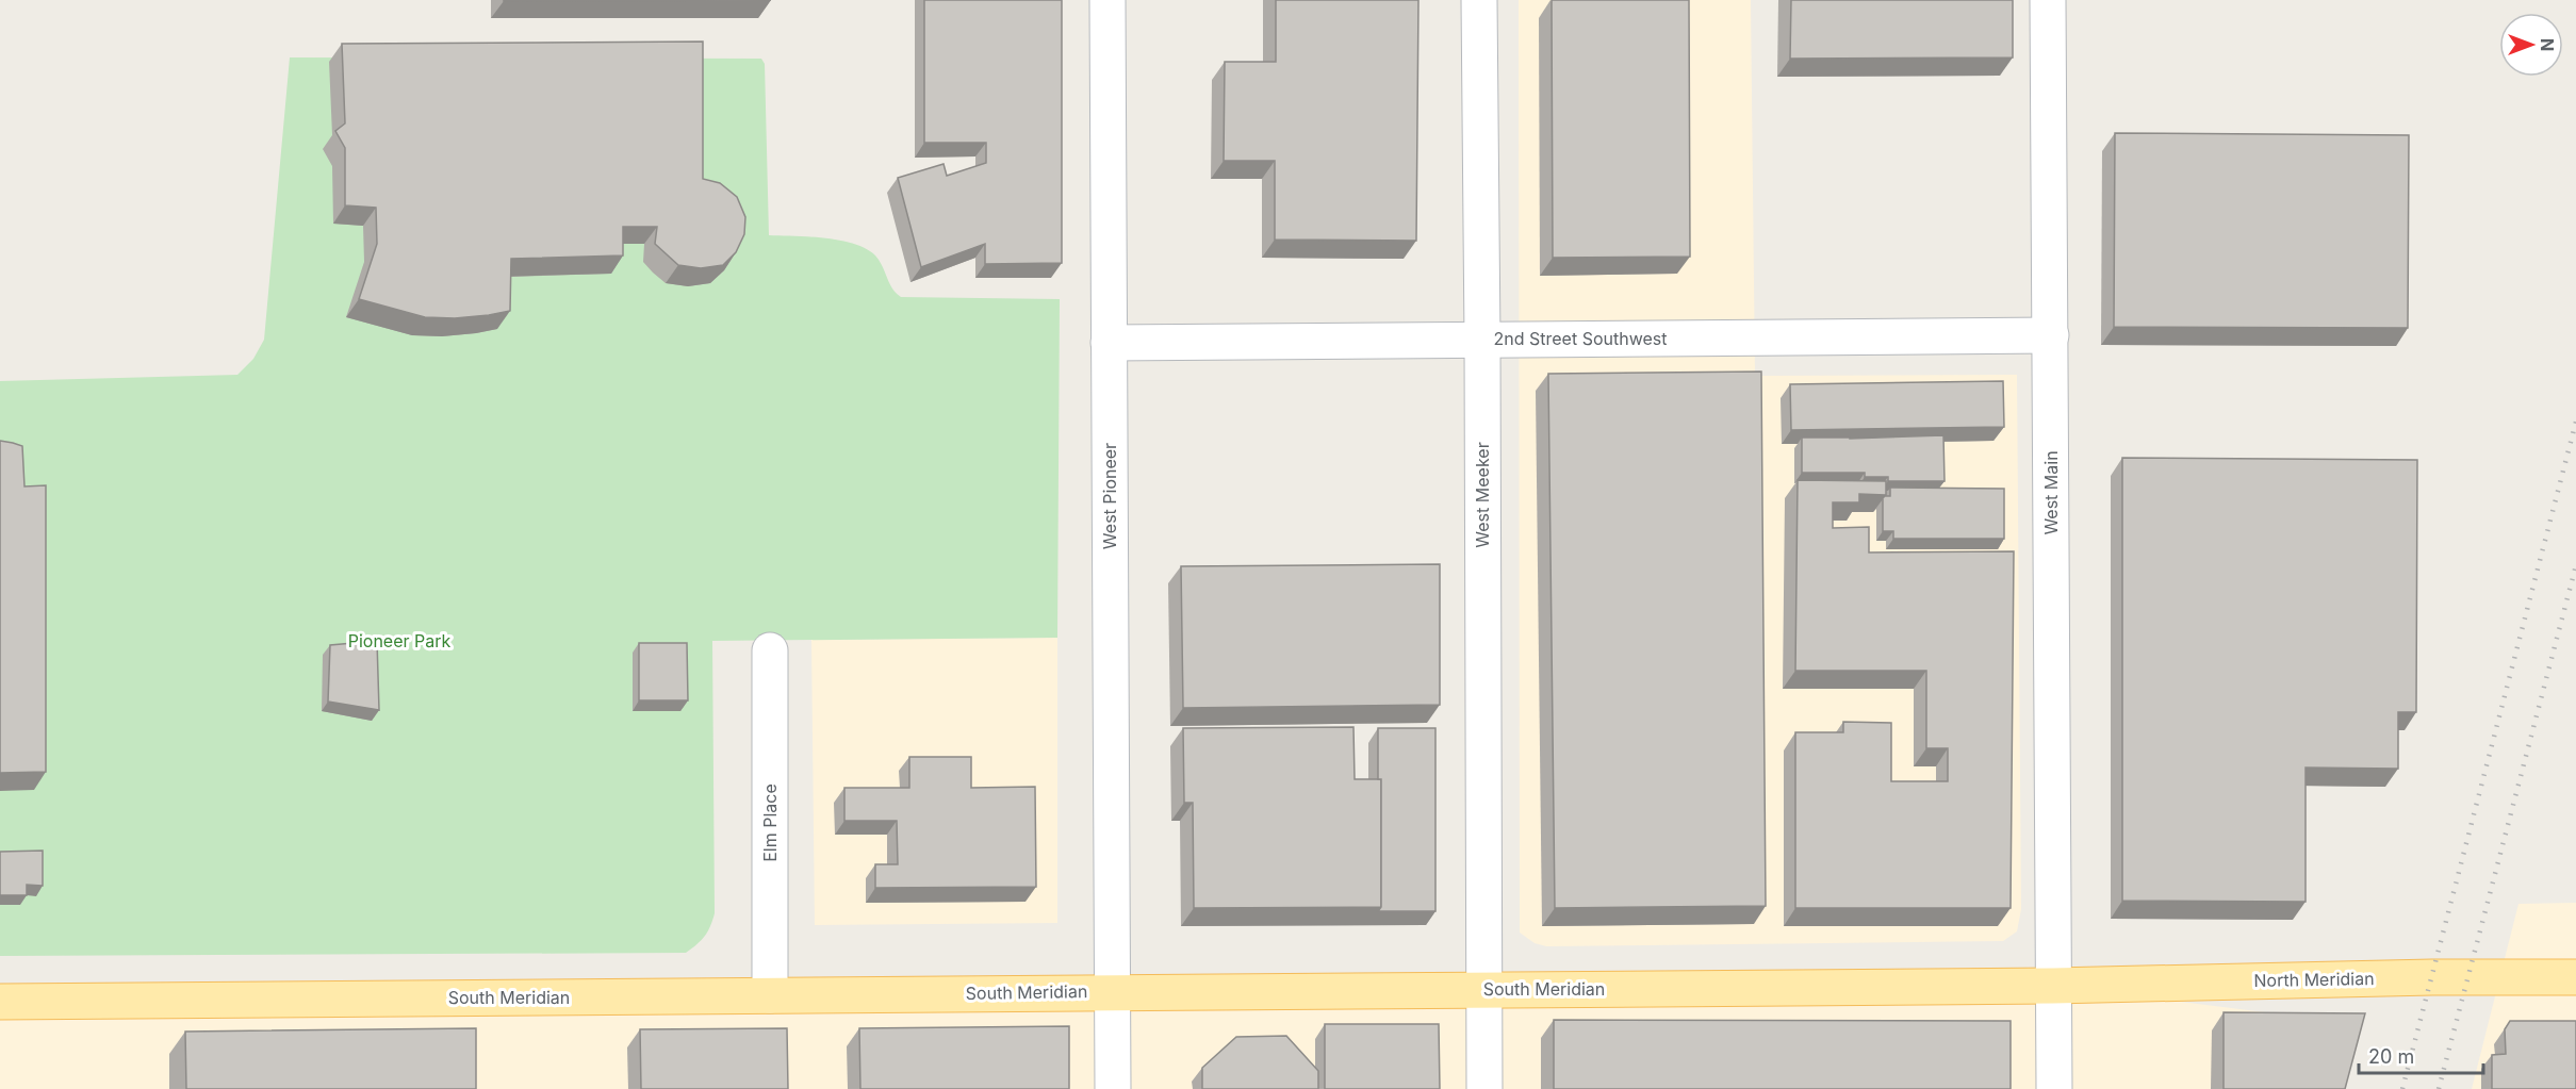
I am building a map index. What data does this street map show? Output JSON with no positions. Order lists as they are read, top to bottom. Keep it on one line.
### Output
{"streets":{"main road":["North Meridian","South Meridian"],"street":["2nd Street Southwest","West Main","West Meeker","West Pioneer","Elm Place"]},"crossings":[["2nd Street Southwest","West Main"],["2nd Street Southwest","West Meeker"],["2nd Street Southwest","West Pioneer"],["West Main","North Meridian"],["West Main","South Meridian"],["West Meeker","South Meridian"],["West Pioneer","South Meridian"],["Elm Place","South Meridian"],["North Meridian","South Meridian"]],"parks":["Pioneer Park"],"scale_bar":"20 m","north":"right"}
